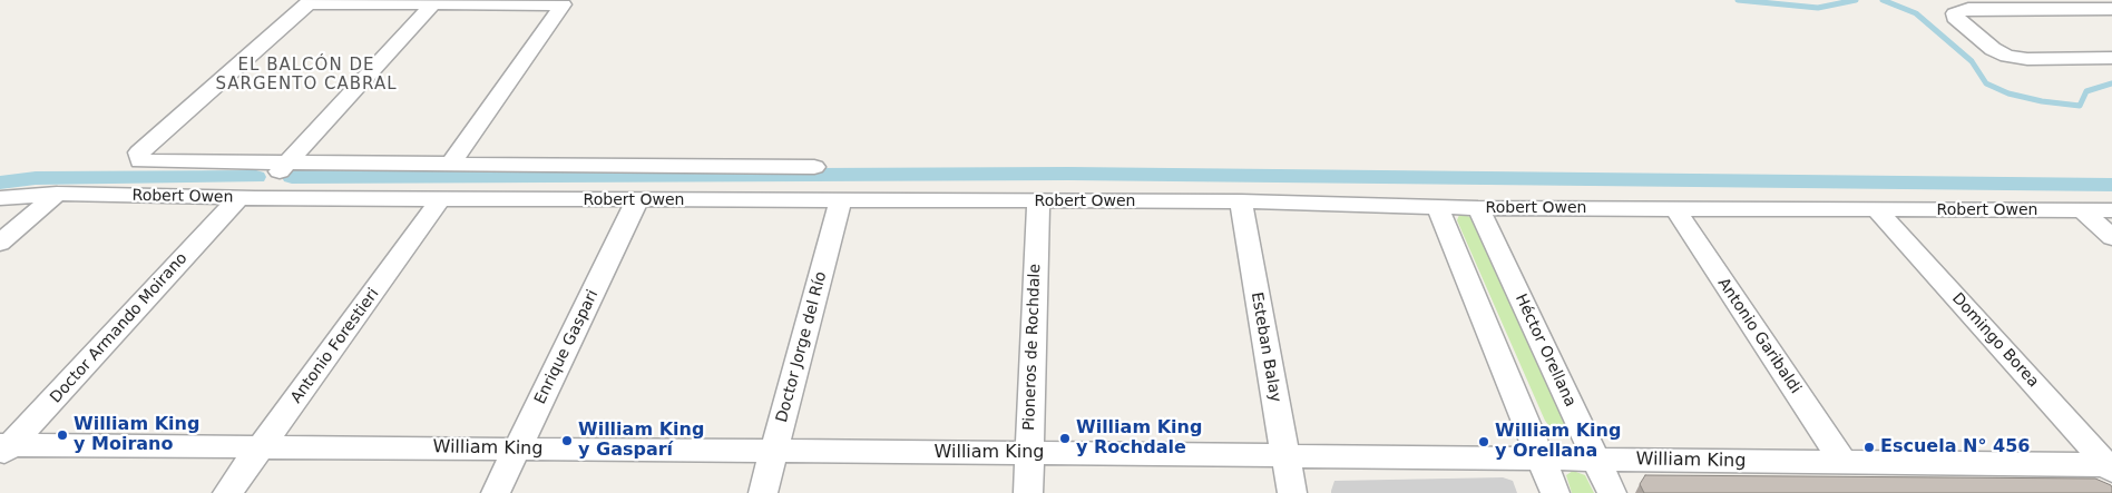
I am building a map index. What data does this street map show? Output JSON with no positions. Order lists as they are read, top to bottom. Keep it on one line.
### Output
{"streets":{"street":["Robert Owen","Doctor Armando Moirano","Antonio Garibaldi","Domingo Borea","Antonio Forestieri","Enrique Gaspari","Doctor Jorge del Río","Pioneros de Rochdale","Esteban Balay","Héctor Orellana","William King"]},"crossings":[["Robert Owen","Doctor Armando Moirano"],["Robert Owen","Antonio Garibaldi"],["Robert Owen","Domingo Borea"],["Robert Owen","Antonio Forestieri"],["Robert Owen","Enrique Gaspari"],["Robert Owen","Doctor Jorge del Río"],["Robert Owen","Pioneros de Rochdale"],["Robert Owen","Esteban Balay"],["Robert Owen","Héctor Orellana"],["Doctor Armando Moirano","William King"],["Antonio Garibaldi","William King"],["Domingo Borea","William King"],["Antonio Forestieri","William King"],["Enrique Gaspari","William King"],["Doctor Jorge del Río","William King"],["Pioneros de Rochdale","William King"],["Esteban Balay","William King"],["Héctor Orellana","William King"]],"districts":["EL BALCÓN DE SARGENTO CABRAL"],"places":["William King y Moirano","William King y Rochdale","William King y Gasparí","William King y Orellana","Escuela N° 456"]}
